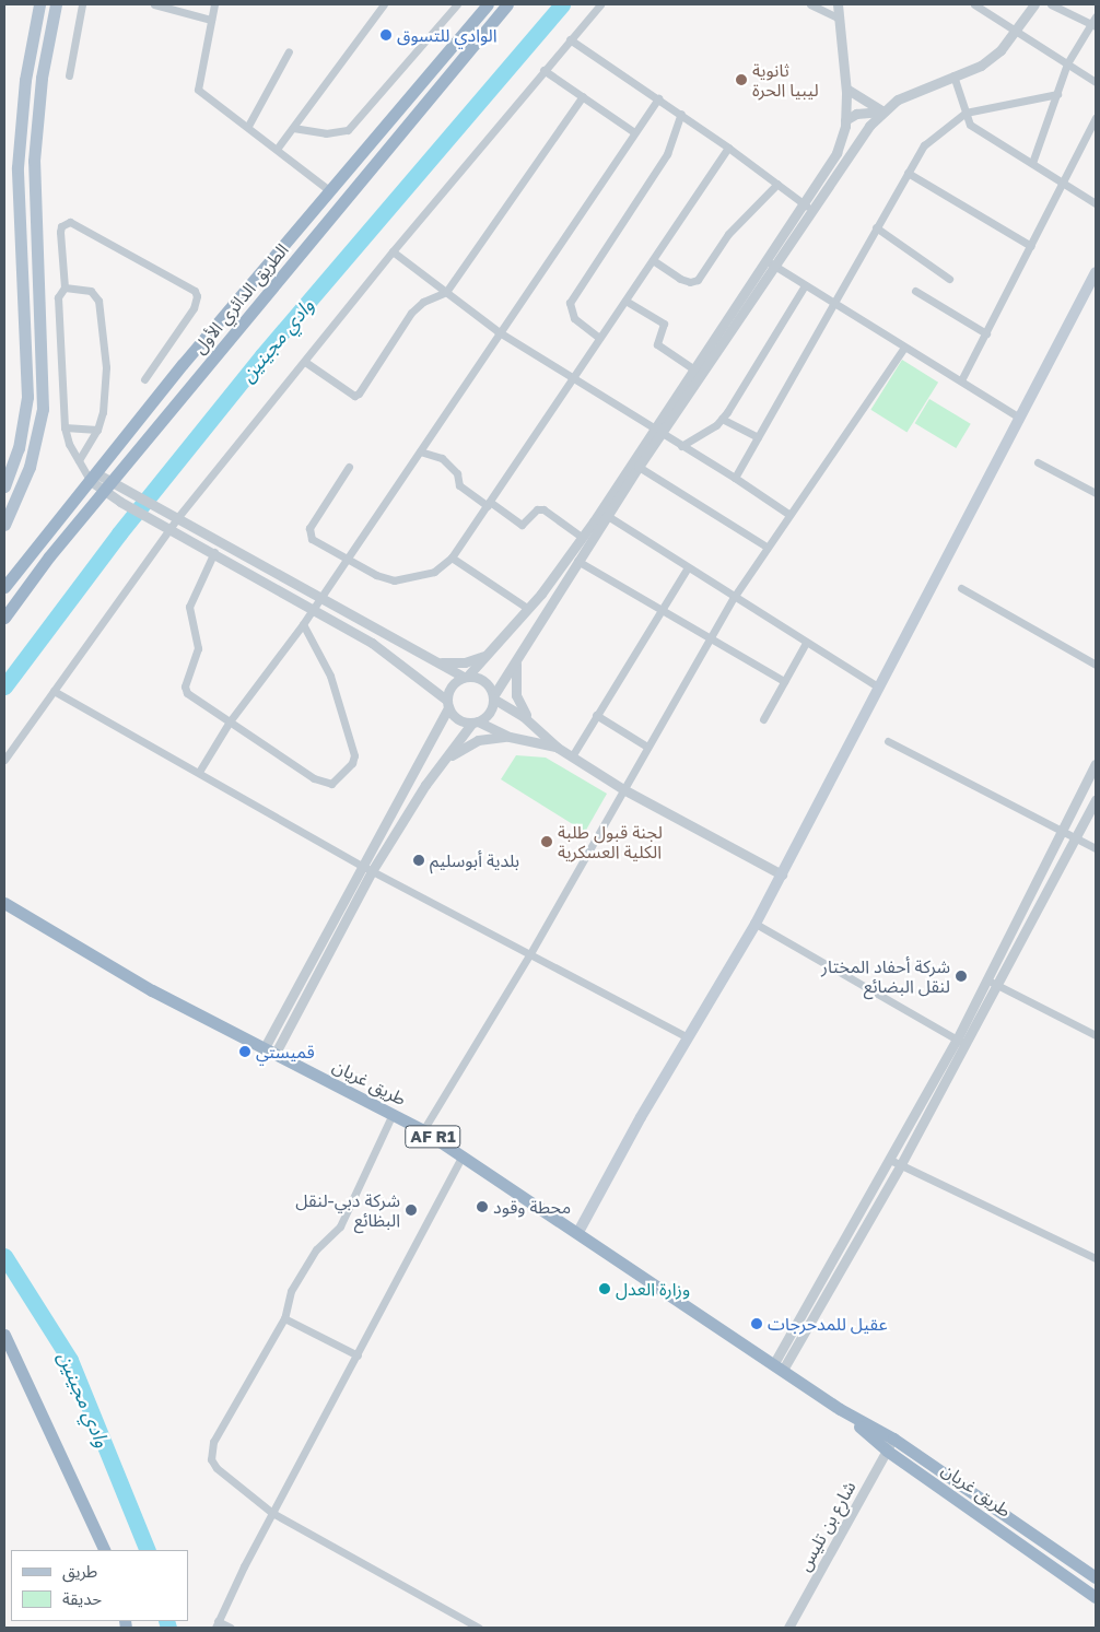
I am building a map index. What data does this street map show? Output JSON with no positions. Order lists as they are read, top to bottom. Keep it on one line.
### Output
{"streets":{"highway":["الطريق الدائري الأول","طريق غريان","AF R1"],"street":["شارع بن تليس"]},"crossings":[["طريق غريان","شارع بن تليس"]],"water":["وادي مجينين"],"places":["الوادي للتسوق","ثانوية ليبيا الحرة","لجنة قبول طلبة الكلية العسكرية","بلدية أبوسليم","شركة أحفاد المختار لنقل البضائع","قميستي","محطة وقود","شركة دبي-لنقل البظائع","وزارة العدل","عقيل للمدحرجات"],"legend":["طريق","حديقة"]}
